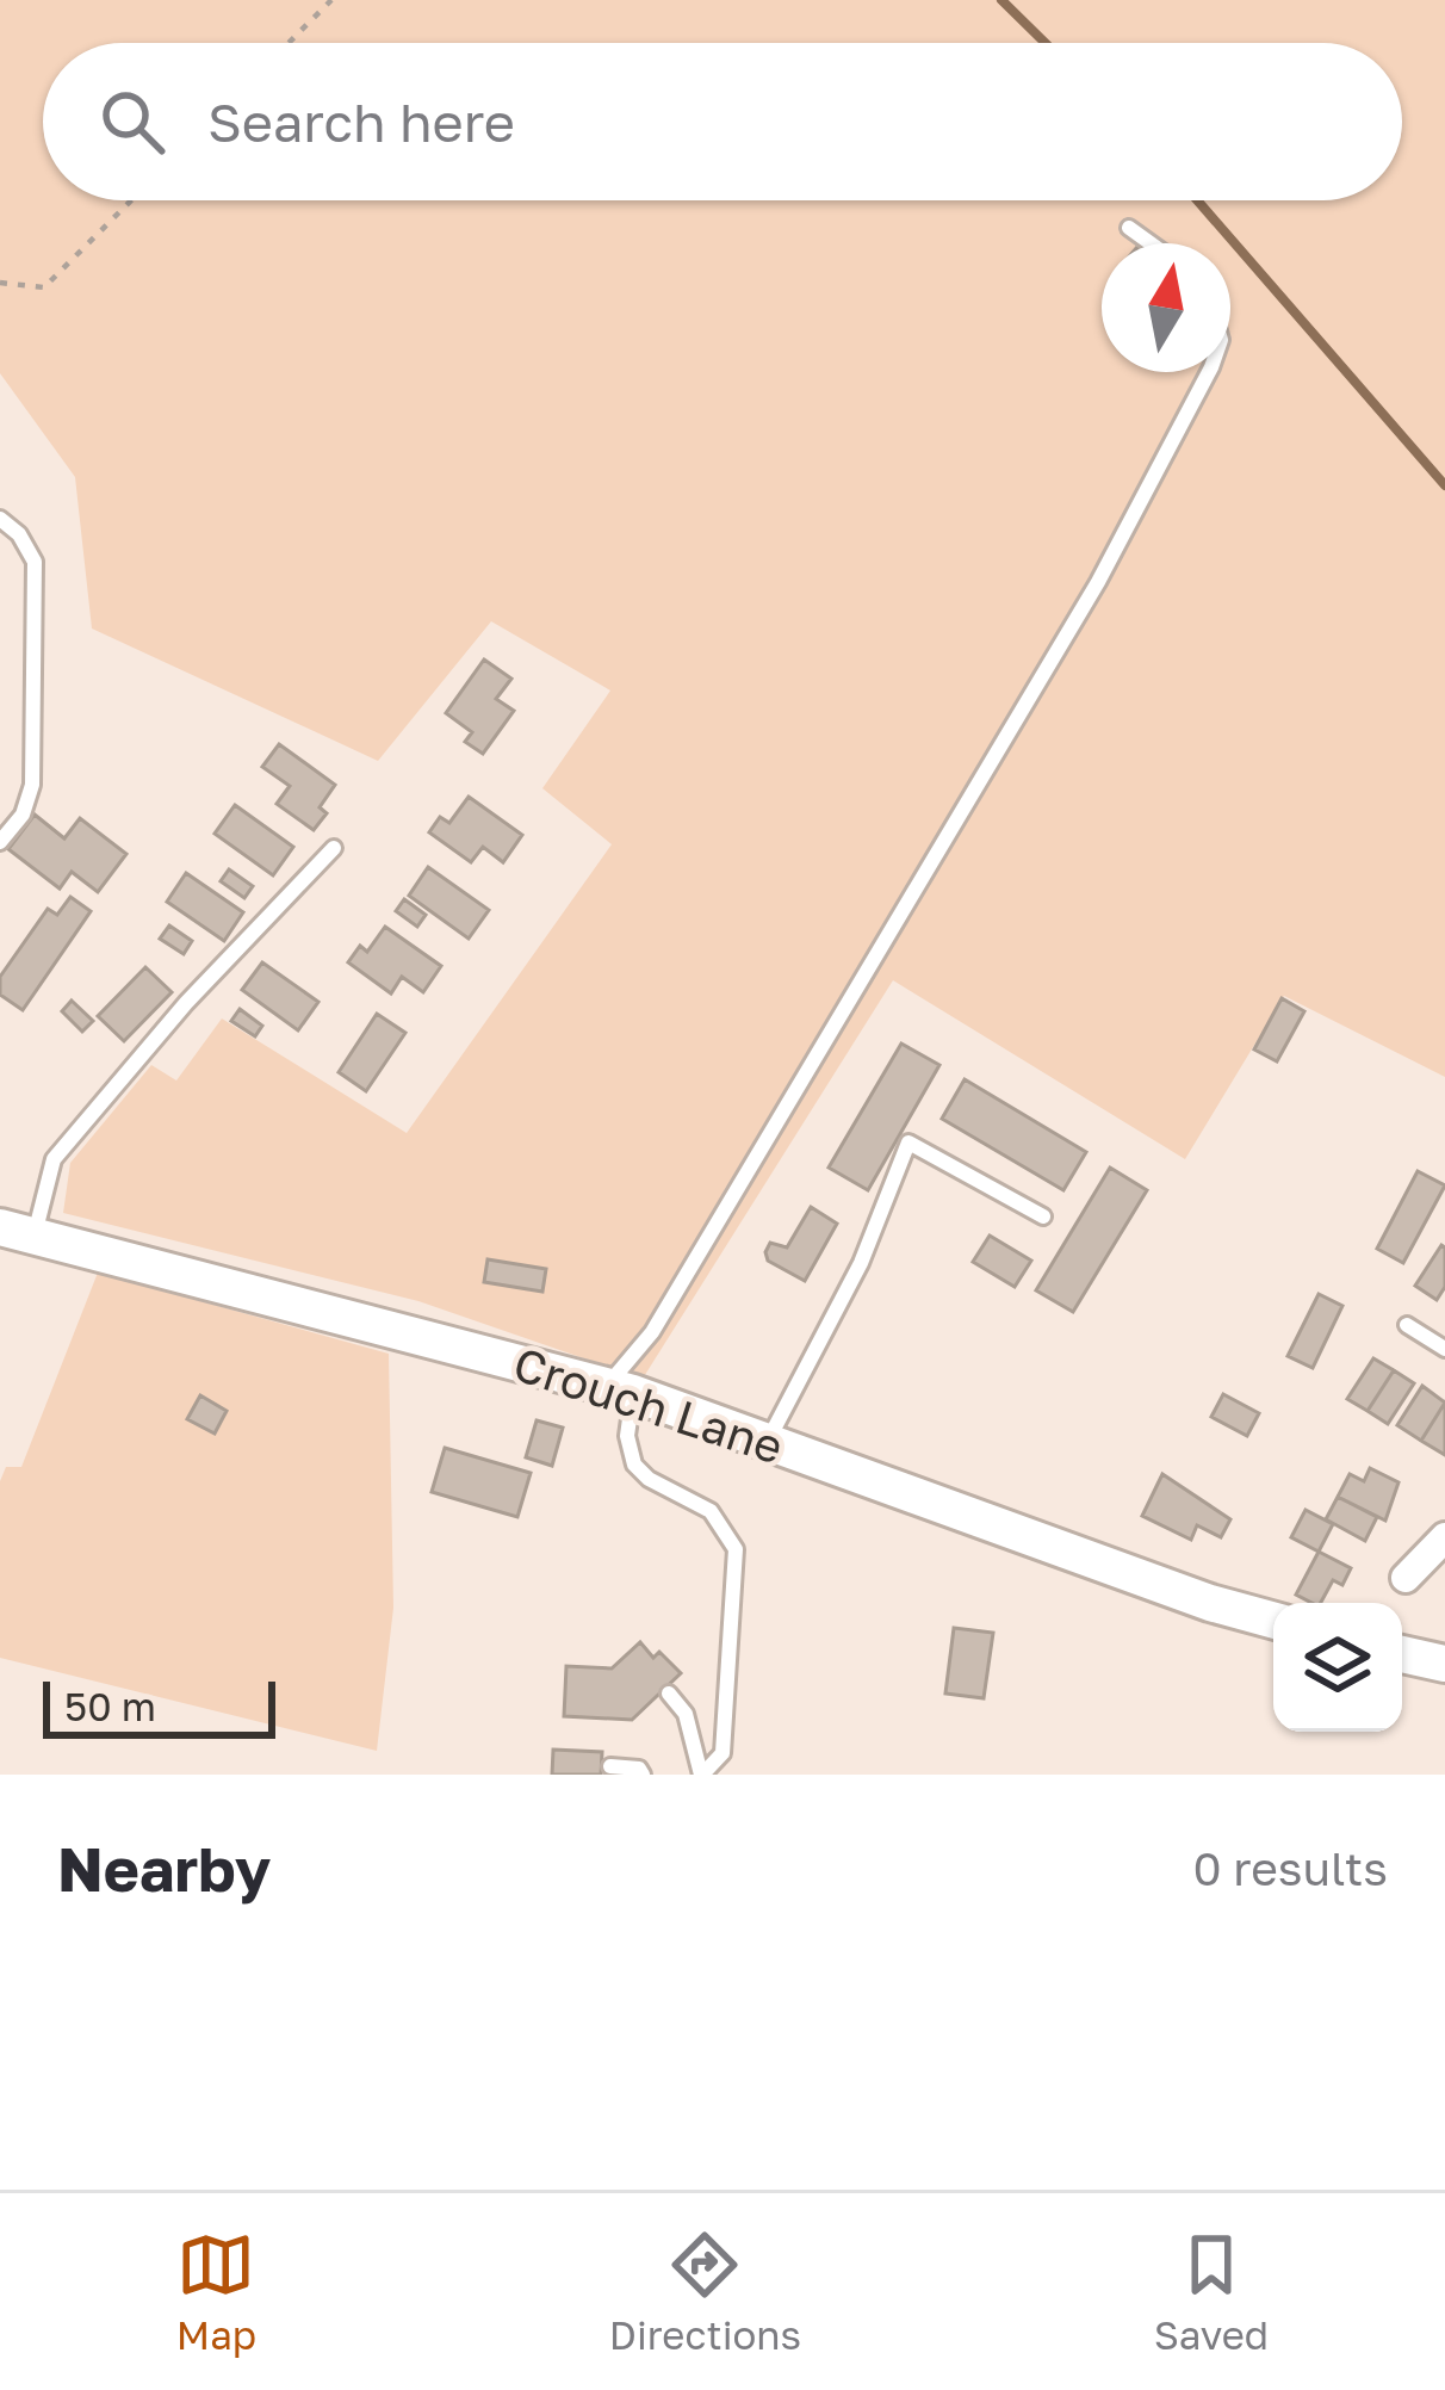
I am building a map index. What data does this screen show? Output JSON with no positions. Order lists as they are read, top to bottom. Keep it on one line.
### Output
{"streets":{"street":["Crouch Lane"]},"scale_bar":"50 m","north":"top","page":{"search":"Search here","scale":"50 m","heading":["Nearby","0 results"],"nav":["Map","Directions","Saved"]}}
